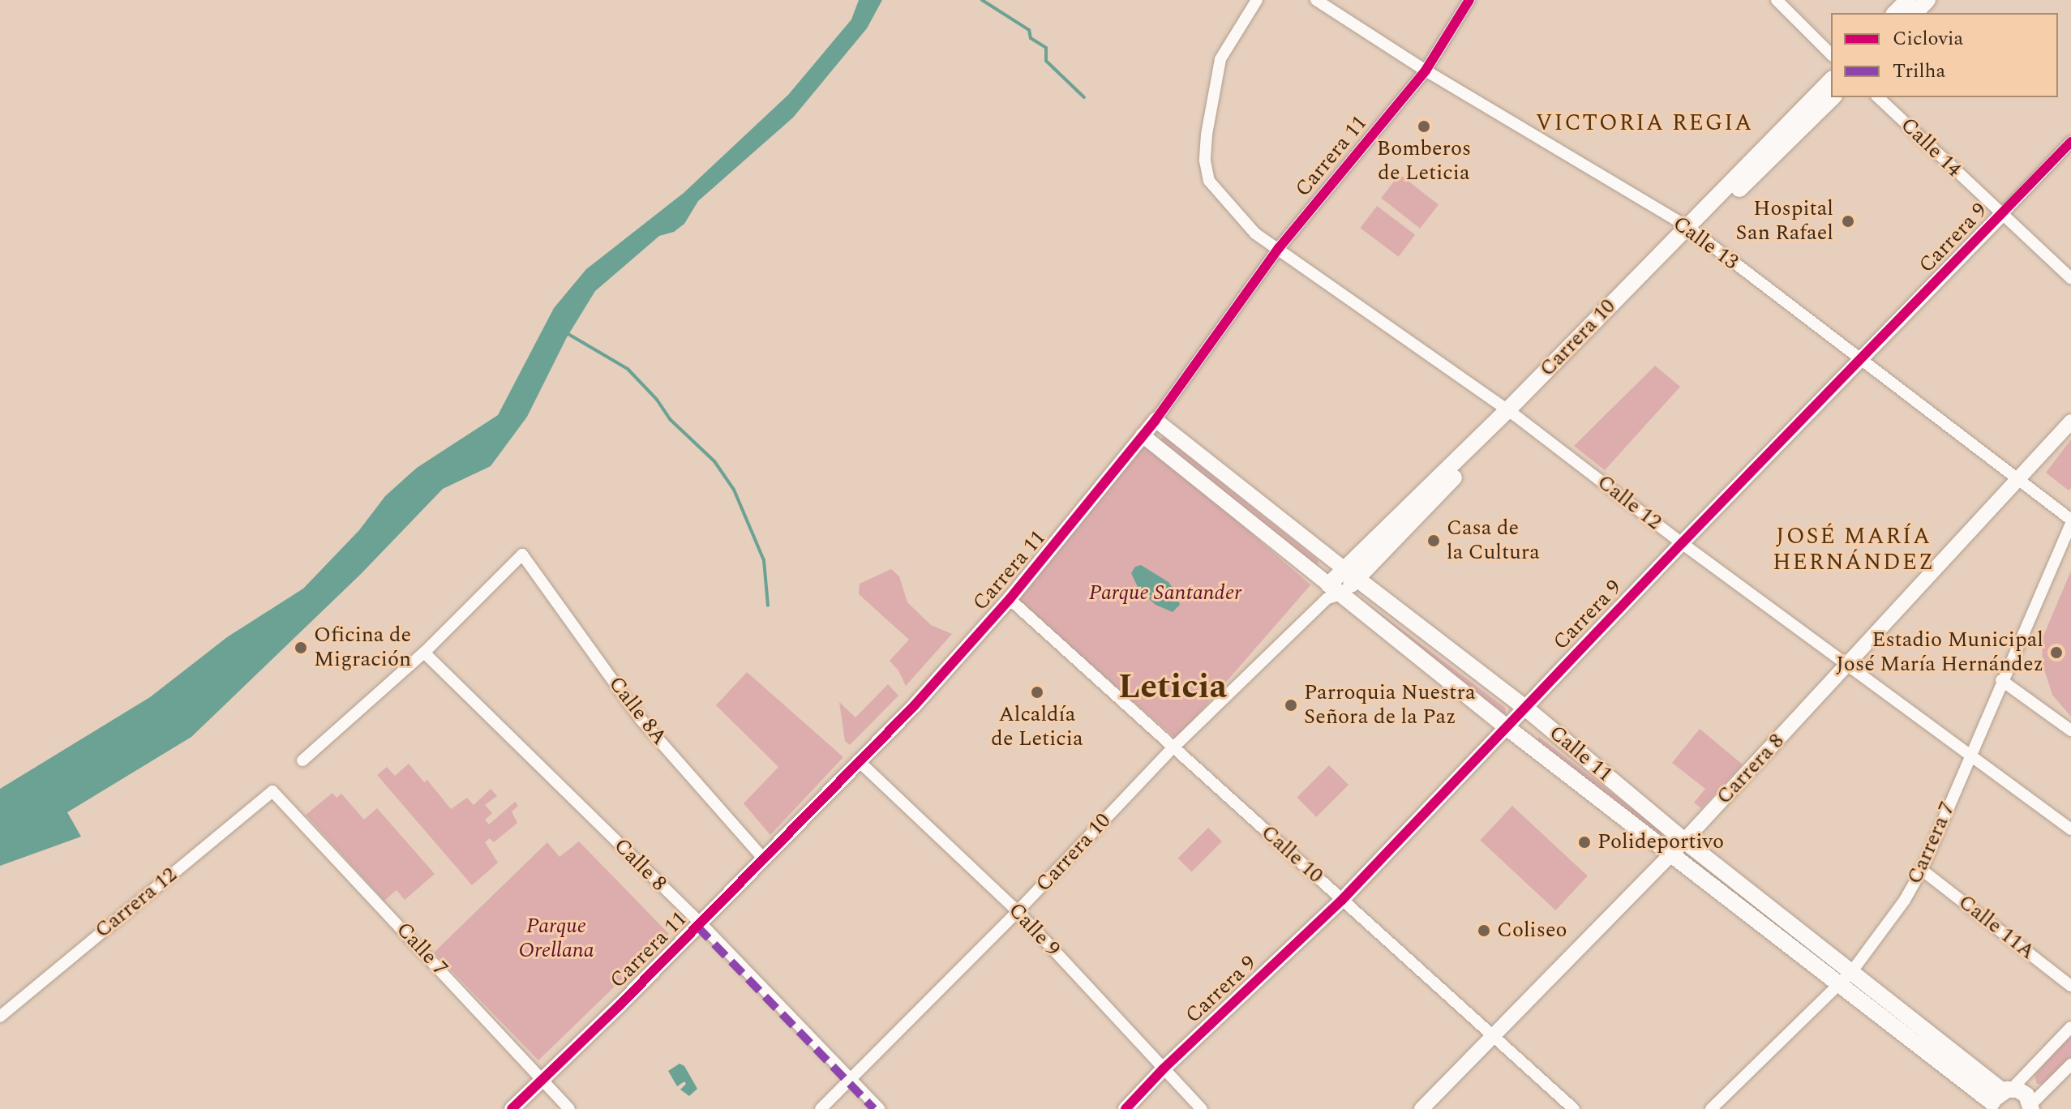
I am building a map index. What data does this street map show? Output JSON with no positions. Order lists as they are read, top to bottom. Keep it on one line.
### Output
{"streets":{"main road":["Carrera 10","Calle 11"],"street":["Calle 14","Carrera 11","Carrera 9","Calle 13","Calle 12","Calle 8A","Carrera 8","Carrera 7","Calle 10","Calle 8","Carrera 12","Calle 11A","Calle 9","Calle 7"]},"crossings":[["Calle 14","Carrera 9"],["Carrera 11","Calle 13"],["Carrera 11","Calle 12"],["Carrera 11","Calle 8A"],["Carrera 11","Calle 11"],["Carrera 11","Calle 10"],["Carrera 11","Calle 8"],["Carrera 11","Calle 9"],["Carrera 11","Calle 7"],["Carrera 9","Calle 13"],["Carrera 9","Calle 12"],["Carrera 9","Calle 11"],["Carrera 9","Calle 10"],["Carrera 9","Calle 9"],["Calle 13","Carrera 10"],["Calle 13","Carrera 8"],["Calle 13","Carrera 7"],["Carrera 10","Calle 12"],["Carrera 10","Calle 11"],["Carrera 10","Calle 10"],["Carrera 10","Calle 8"],["Carrera 10","Calle 9"],["Calle 12","Carrera 8"],["Calle 12","Carrera 7"],["Calle 8A","Calle 8"],["Calle 11","Carrera 8"],["Calle 11","Carrera 7"],["Carrera 8","Calle 10"],["Carrera 7","Calle 11A"],["Carrera 12","Calle 7"]],"districts":["VICTORIA REGIA","JOSÉ MARÍA HERNÁNDEZ","Leticia"],"parks":["Parque Santander","Parque Orellana"],"places":["Bomberos de Leticia","Hospital San Rafael","Casa de la Cultura","Oficina de Migración","Estadio Municipal José María Hernández","Alcaldía de Leticia","Parroquia Nuestra Señora de la Paz","Polideportivo","Coliseo"],"legend":["Ciclovia","Trilha"]}
